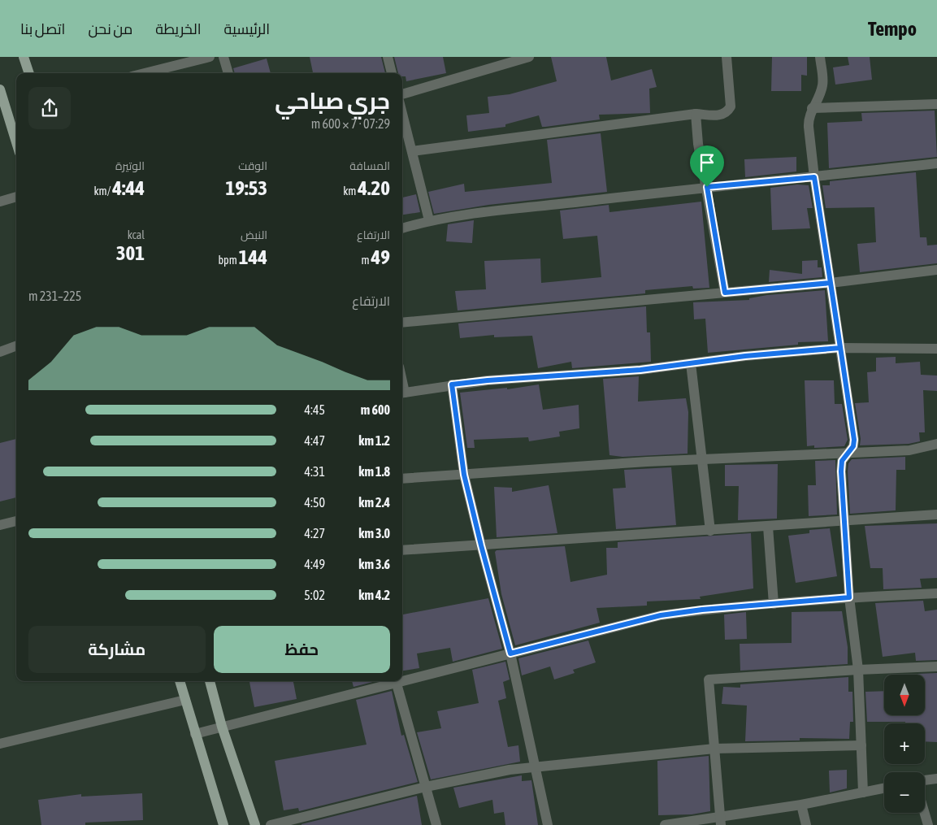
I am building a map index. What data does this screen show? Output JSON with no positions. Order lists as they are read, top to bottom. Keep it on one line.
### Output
{"north":"bottom","page":{"header":"Tempo","nav":["الرئيسية","الخريطة","من نحن","اتصل بنا"],"heading":["جري صباحي","07:29 · 7 × 600 m"],"stats":[["المسافة","4.20 km"],["الوقت","19:53"],["الوتيرة","4:44 /km"],["الارتفاع","49 m"],["النبض","144 bpm"],["kcal","301"]],"chart":["الارتفاع","225–231 m"],"list":[{"name":"600 m","note":"4:45"},{"name":"1.2 km","note":"4:47"},{"name":"1.8 km","note":"4:31"},{"name":"2.4 km","note":"4:50"},{"name":"3.0 km","note":"4:27"},{"name":"3.6 km","note":"4:49"},{"name":"4.2 km","note":"5:02"}],"buttons":["حفظ","مشاركة"],"map_buttons":["+","−"]}}
